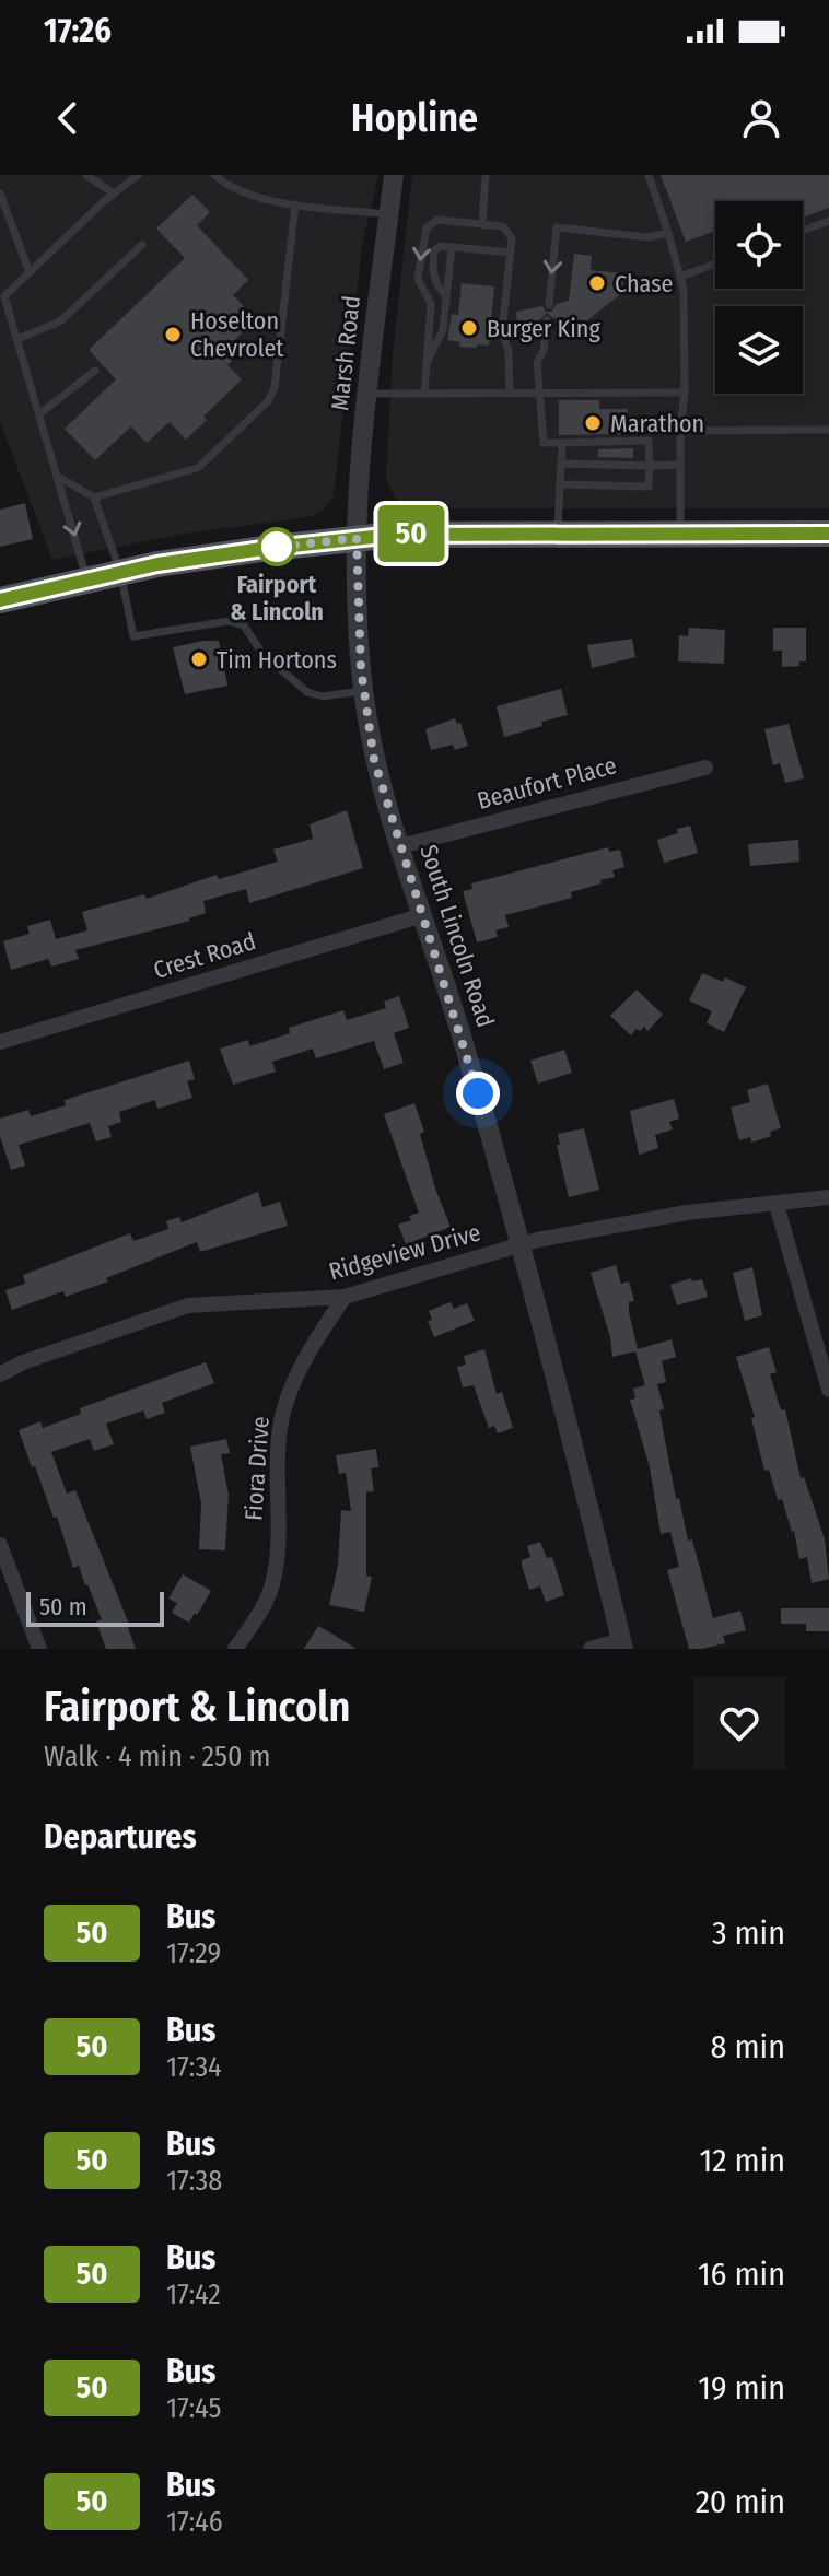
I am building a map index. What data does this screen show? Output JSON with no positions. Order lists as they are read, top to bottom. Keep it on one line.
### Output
{"streets":{"street":["Marsh Road","Beaufort Place","South Lincoln Road","Crest Road","Ridgeview Drive","Fiora Drive"]},"crossings":[["Marsh Road","South Lincoln Road"],["Beaufort Place","South Lincoln Road"],["South Lincoln Road","Crest Road"],["South Lincoln Road","Ridgeview Drive"],["Ridgeview Drive","Fiora Drive"]],"places":["Chase","Burger King","Hoselton Chevrolet","Marathon","Fairport & Lincoln","Tim Hortons"],"lines":["bus line 50"],"scale_bar":"50 m","page":{"status":"17:26","header":"Hopline","on_map":"50","scale":"50 m","heading":[["Fairport & Lincoln","Walk · 4 min · 250 m"],"Departures"],"list":[{"mark":"50","name":"Bus","note":"17:29","value":"3 min"},{"mark":"50","name":"Bus","note":"17:34","value":"8 min"},{"mark":"50","name":"Bus","note":"17:38","value":"12 min"},{"mark":"50","name":"Bus","note":"17:42","value":"16 min"},{"mark":"50","name":"Bus","note":"17:45","value":"19 min"},{"mark":"50","name":"Bus","note":"17:46","value":"20 min"}]}}
